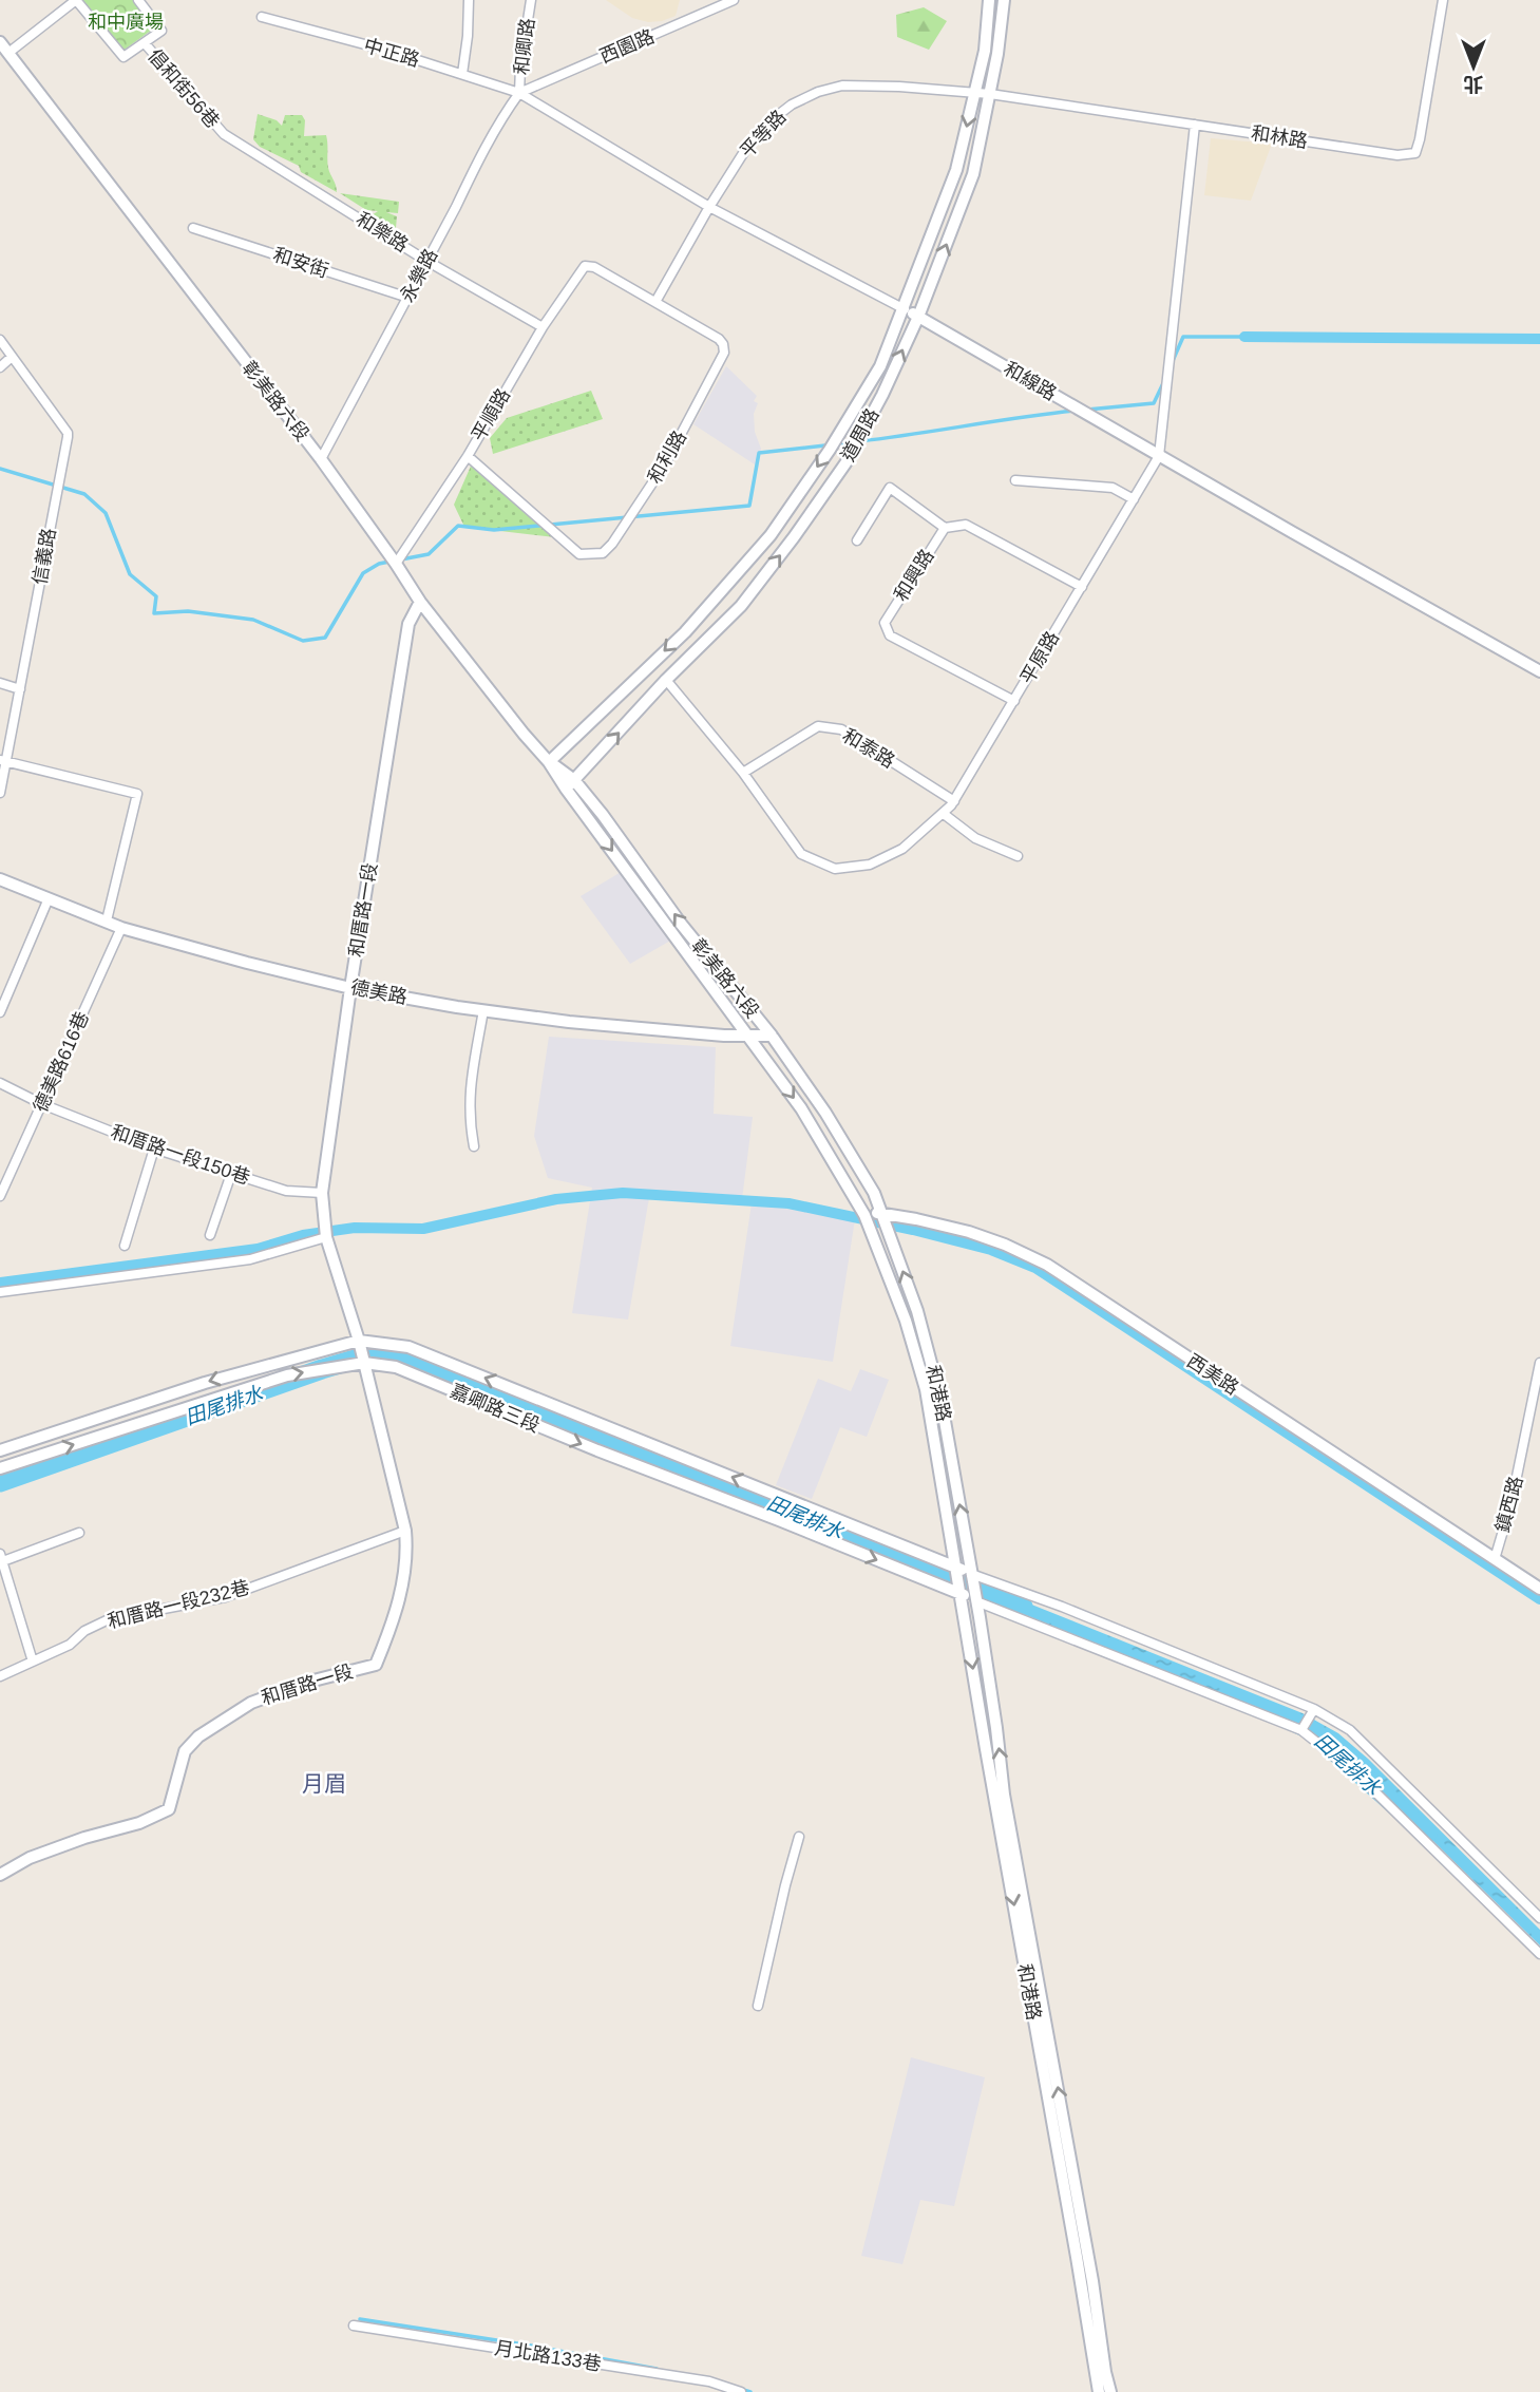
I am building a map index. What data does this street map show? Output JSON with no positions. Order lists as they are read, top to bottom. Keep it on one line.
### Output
{"streets":{"street":["和卿路","西園路","中正路","倡和街56巷","平等路","和林路","和樂路","和安街","永樂路","和線路","彰美路六段","平順路","道周路","和利路","信義路","和興路","平原路","和泰路","和厝路一段","德美路","德美路616巷","和厝路一段150巷","西美路","和港路","嘉卿路三段","鎮西路","和厝路一段232巷","月北路133巷"]},"crossings":[["和卿路","西園路"],["和卿路","中正路"],["和卿路","永樂路"],["和卿路","和線路"],["西園路","中正路"],["西園路","永樂路"],["西園路","和線路"],["中正路","永樂路"],["中正路","和線路"],["倡和街56巷","和樂路"],["平等路","和林路"],["平等路","和線路"],["平等路","道周路"],["平等路","和利路"],["和林路","道周路"],["和林路","平原路"],["和樂路","永樂路"],["和樂路","平順路"],["和安街","永樂路"],["永樂路","和線路"],["永樂路","彰美路六段"],["和線路","道周路"],["和線路","平原路"],["彰美路六段","平順路"],["彰美路六段","道周路"],["彰美路六段","和厝路一段"],["彰美路六段","德美路"],["彰美路六段","西美路"],["彰美路六段","和港路"],["平順路","和利路"],["道周路","平原路"],["和興路","平原路"],["平原路","和泰路"],["和厝路一段","德美路"],["和厝路一段","和厝路一段150巷"],["和厝路一段","嘉卿路三段"],["和厝路一段","和厝路一段232巷"],["德美路","德美路616巷"],["德美路616巷","和厝路一段150巷"],["西美路","和港路"],["西美路","鎮西路"],["和港路","嘉卿路三段"]],"districts":["月眉"],"water":["田尾排水"],"parks":["和中廣場"],"north":"bottom"}
